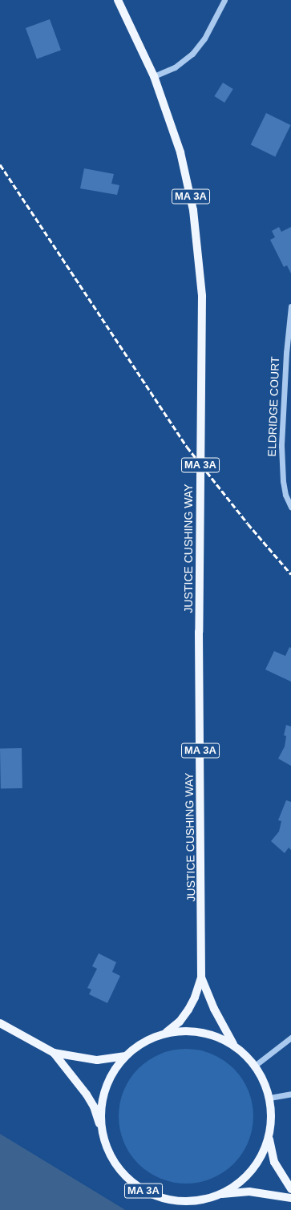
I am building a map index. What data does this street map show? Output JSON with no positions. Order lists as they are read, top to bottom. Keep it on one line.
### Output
{"streets":{"main road":["MA 3A","JUSTICE CUSHING WAY"],"street":["ELDRIDGE COURT"]},"crossings":[["MA 3A","JUSTICE CUSHING WAY"]]}
